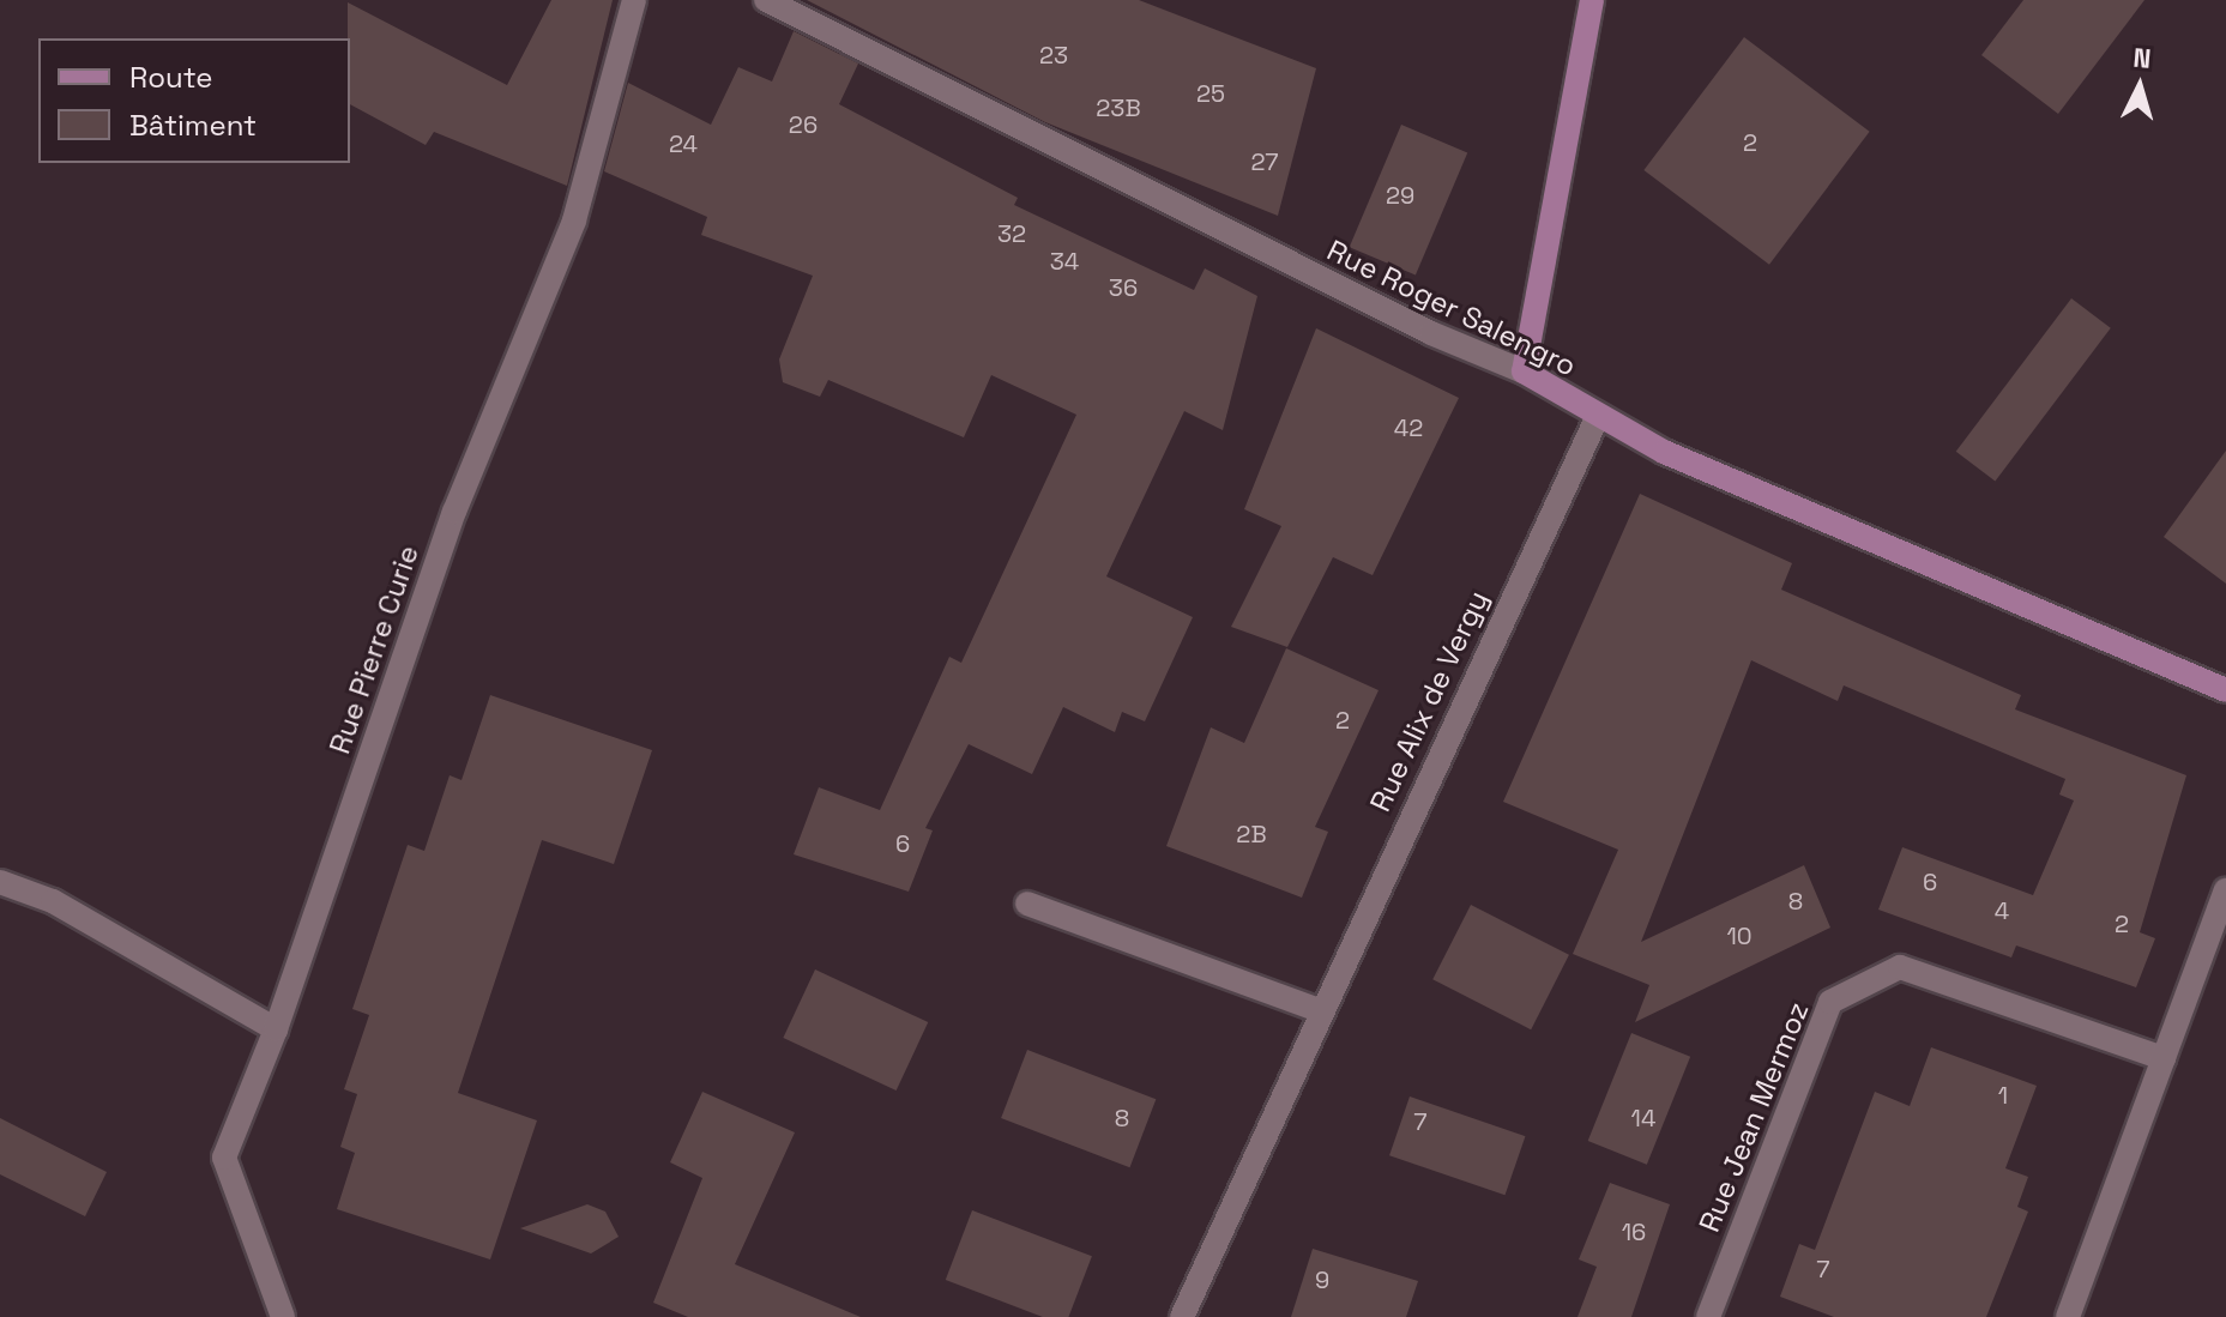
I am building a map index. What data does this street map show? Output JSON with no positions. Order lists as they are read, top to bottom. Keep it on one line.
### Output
{"streets":{"street":["Rue Roger Salengro","Rue Pierre Curie","Rue Alix de Vergy","Rue Jean Mermoz"]},"crossings":[["Rue Roger Salengro","Rue Alix de Vergy"]],"house_numbers":["23","25","23B","26","2","24","27","29","32","34","36","42","2","2B","6","6","8","4","2","10","1","8","14","7","16","7","9"],"legend":["Route","Bâtiment"],"north":"top"}
